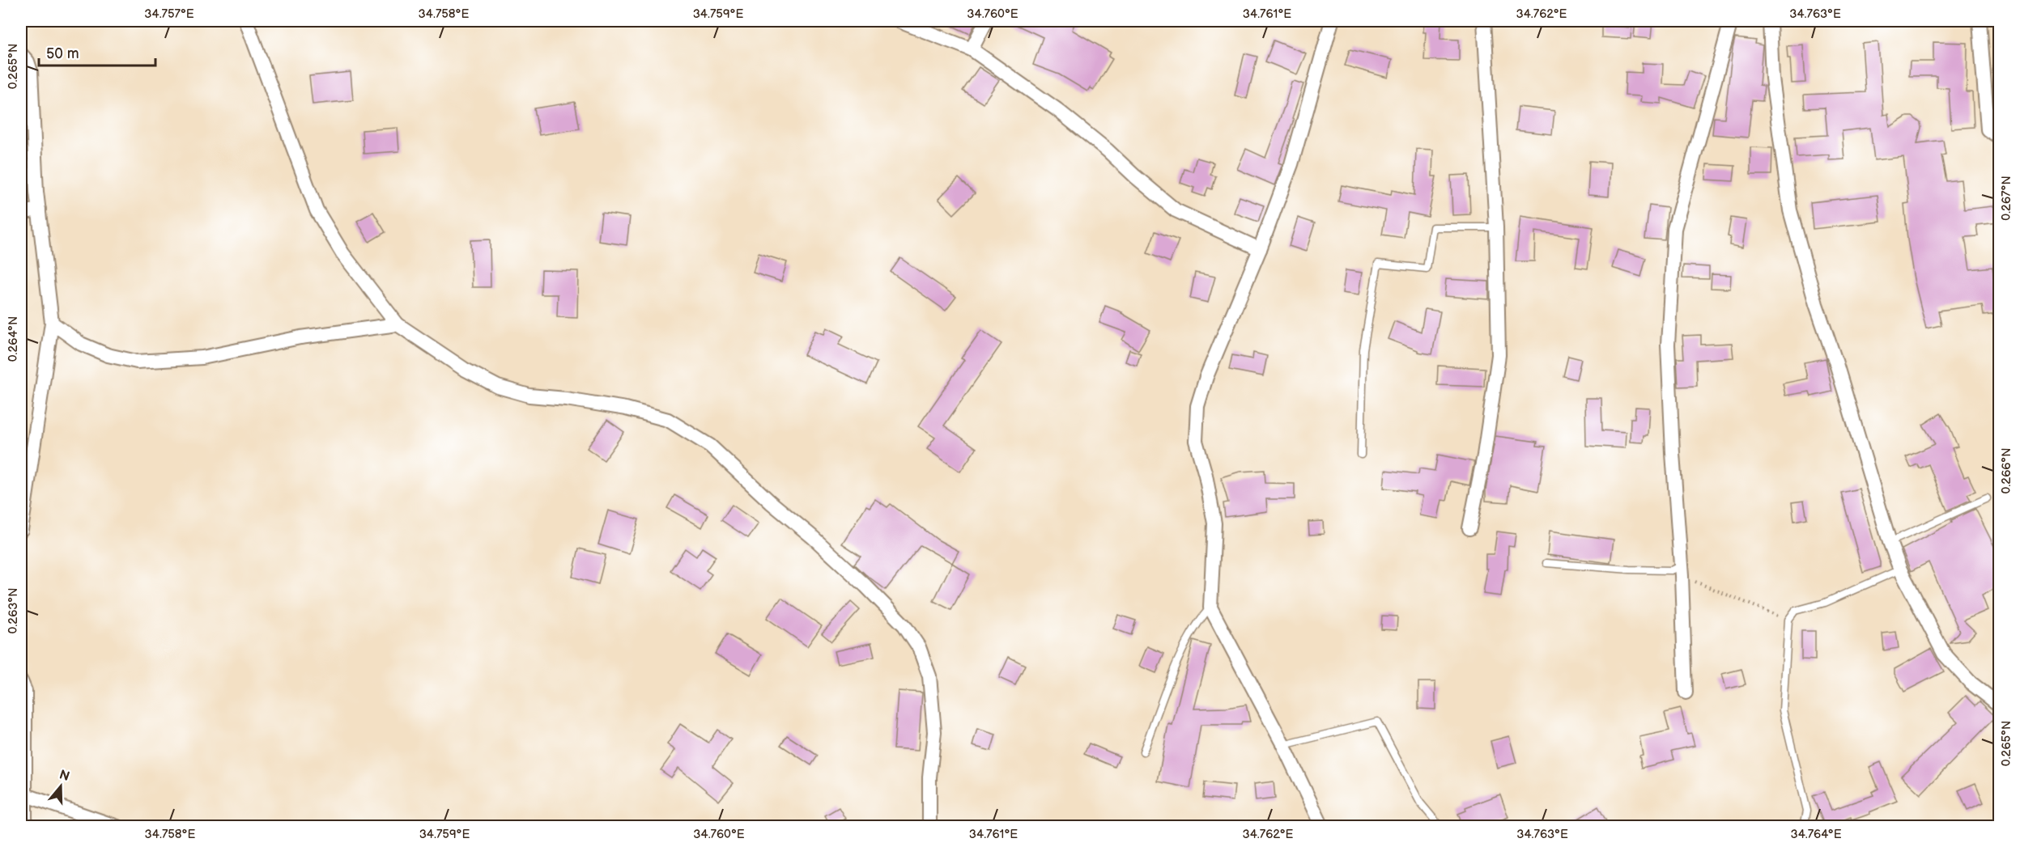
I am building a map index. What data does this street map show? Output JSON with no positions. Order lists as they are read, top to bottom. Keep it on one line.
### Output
{"scale_bar":"50 m","north":"top","coordinates":["34.757°E","34.758°E","34.759°E","34.760°E","34.761°E","34.762°E","34.763°E","0.265°N","0.267°N","0.264°N","0.266°N","0.263°N","34.764°E"]}
